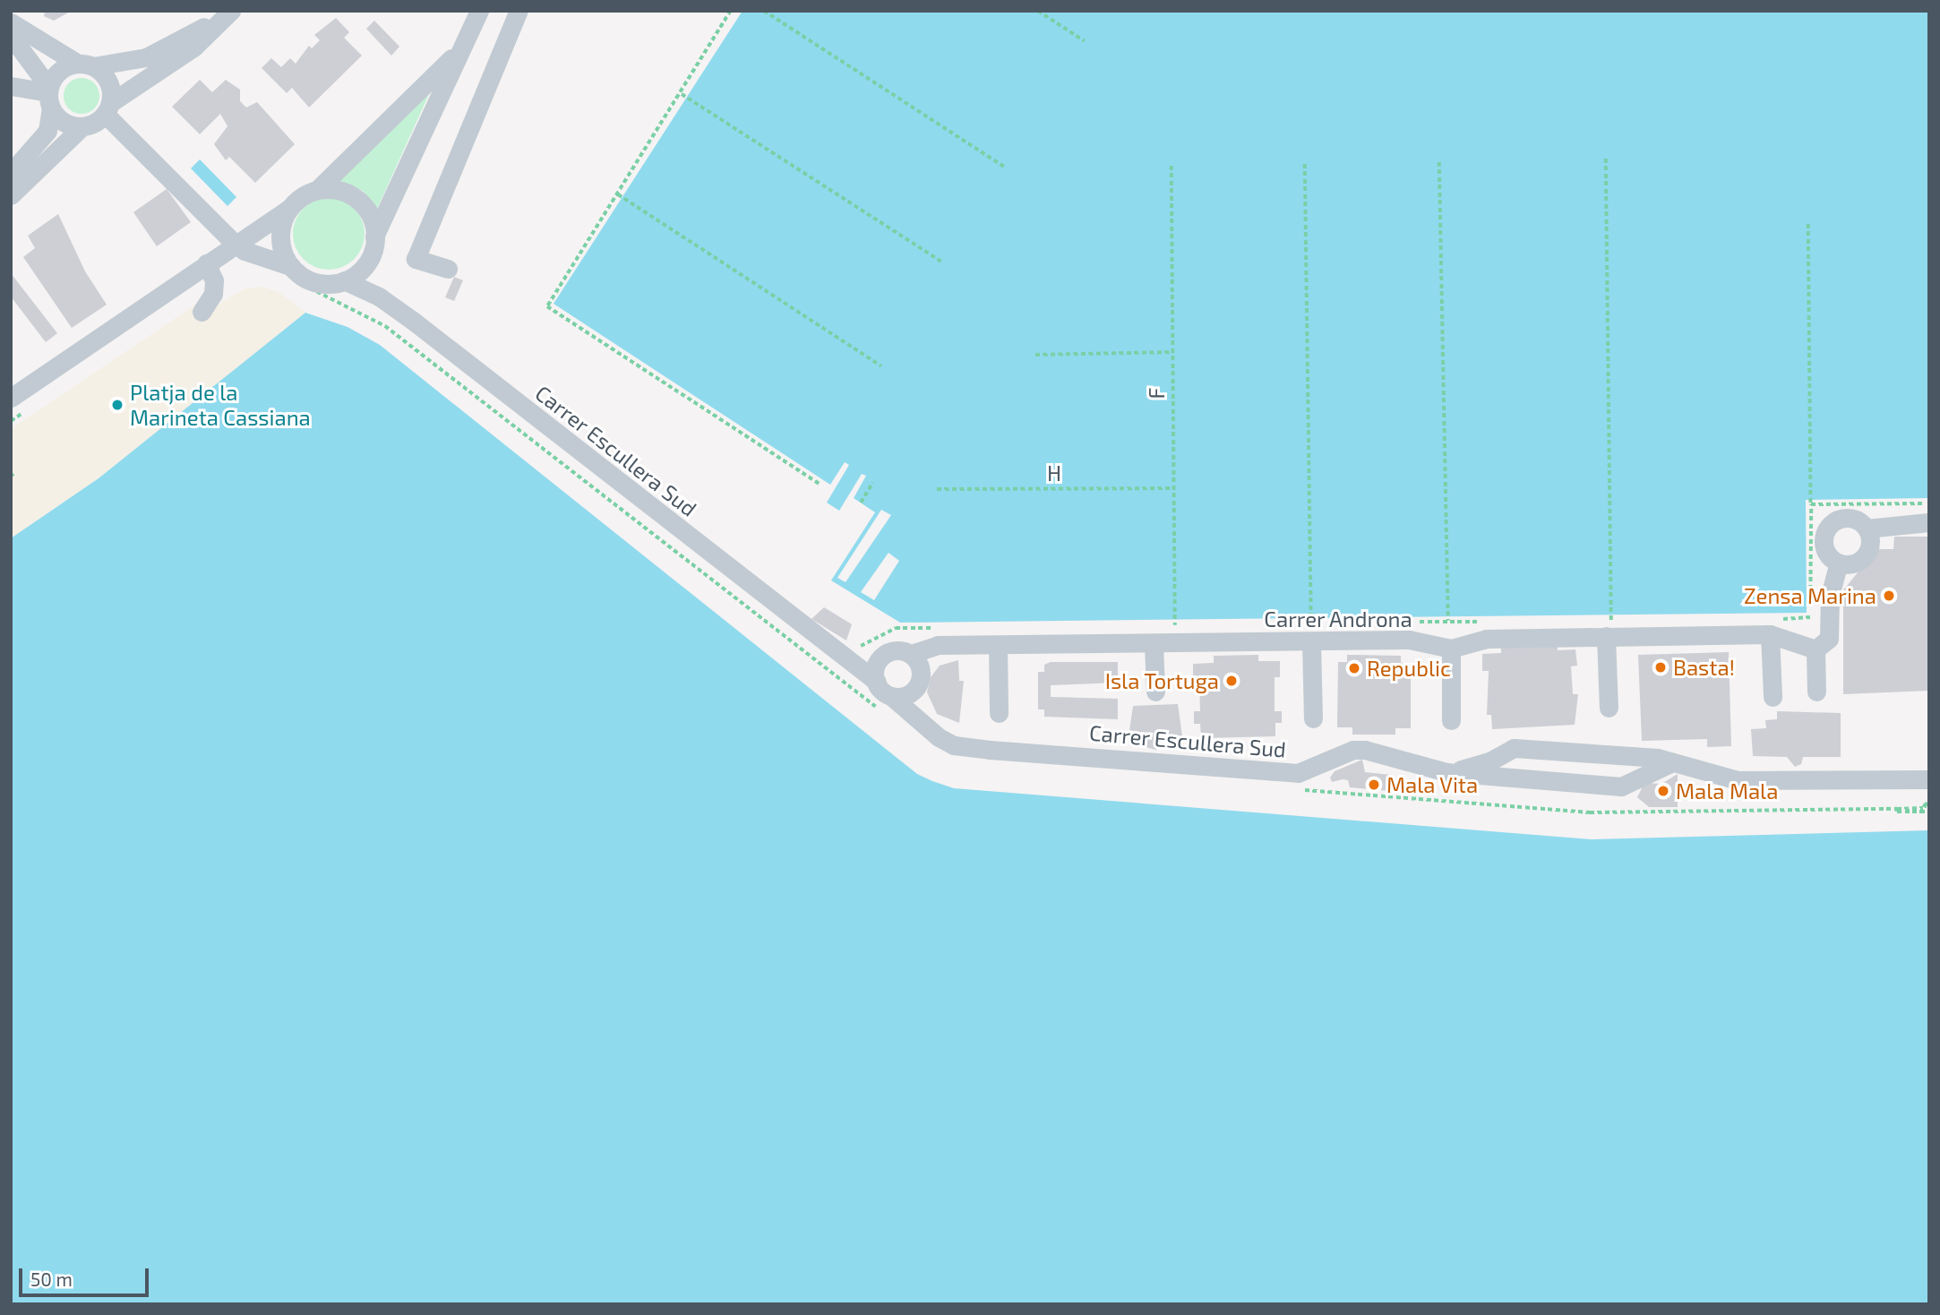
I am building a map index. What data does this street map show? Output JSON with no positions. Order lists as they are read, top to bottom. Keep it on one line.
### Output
{"streets":{"street":["Carrer Escullera Sud","Carrer Androna"],"path":["F","H"]},"crossings":[["F","H"],["Carrer Escullera Sud","Carrer Androna"]],"places":["Platja de la Marineta Cassiana","Zensa Marina","Basta!","Republic","Isla Tortuga","Mala Vita","Mala Mala"],"scale_bar":"50 m"}
